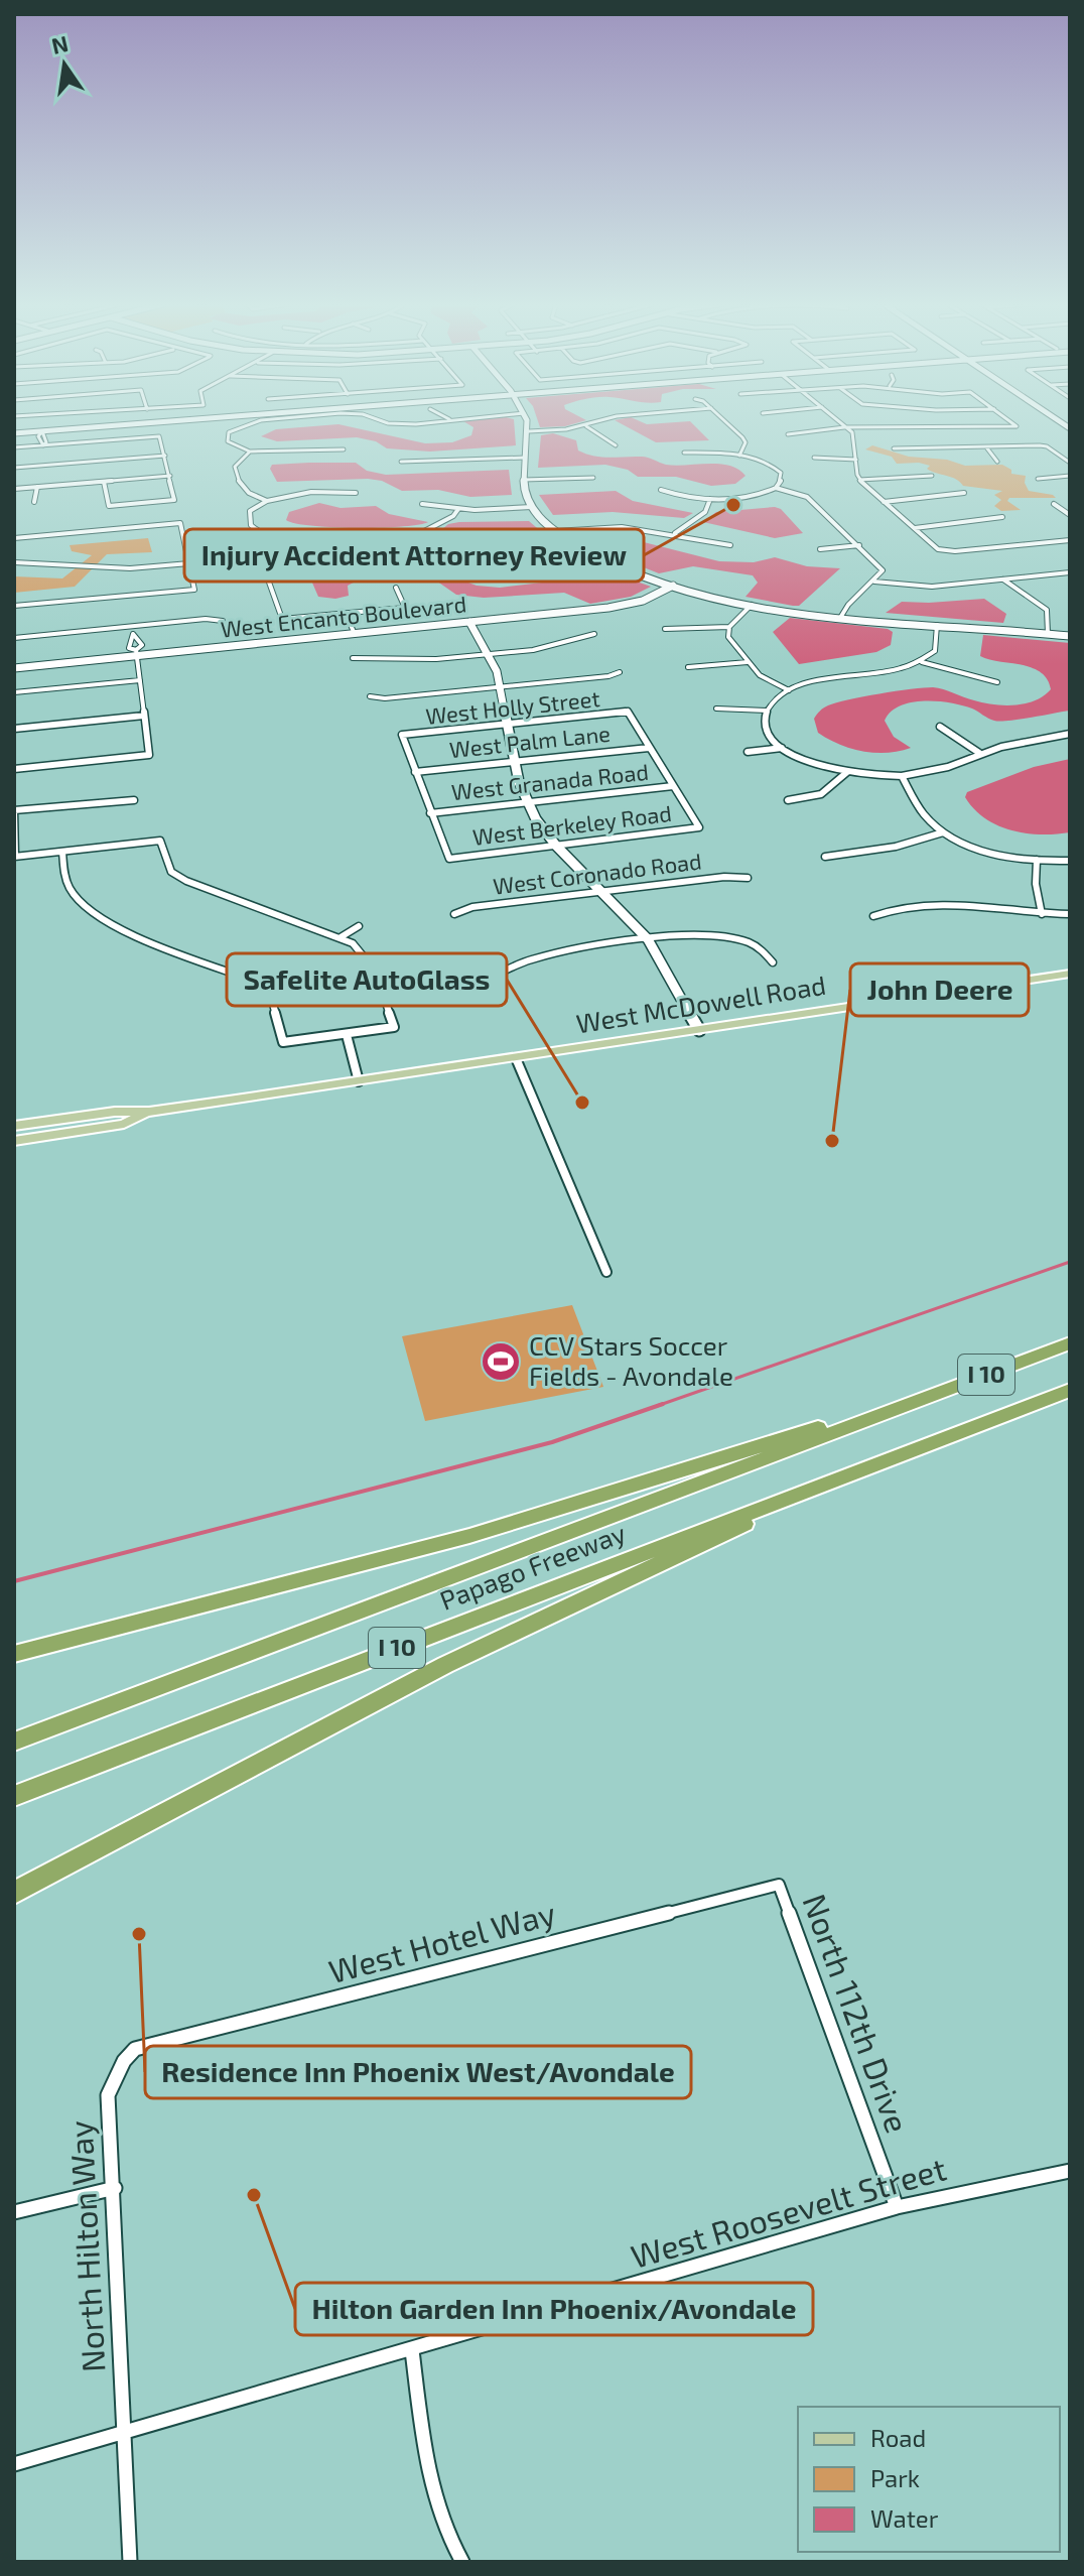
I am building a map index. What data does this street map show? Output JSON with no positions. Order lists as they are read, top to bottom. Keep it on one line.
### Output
{"streets":{"highway":["I 10","Papago Freeway"],"main road":["West McDowell Road"],"street":["West Encanto Boulevard","West Holly Street","West Palm Lane","West Granada Road","West Berkeley Road","West Coronado Road","West Hotel Way","North 112th Drive","West Roosevelt Street","North Hilton Way"]},"crossings":[["West Holly Street","West Palm Lane"],["West Granada Road","West Berkeley Road"],["West Hotel Way","North 112th Drive"],["West Hotel Way","North Hilton Way"],["North 112th Drive","West Roosevelt Street"],["West Roosevelt Street","North Hilton Way"]],"places":{"other":["Injury Accident Attorney Review","Safelite AutoGlass","John Deere","Residence Inn Phoenix West/Avondale","Hilton Garden Inn Phoenix/Avondale"],"sports":["CCV Stars Soccer Fields - Avondale"]},"legend":["Road","Park","Water"],"north":"top"}
